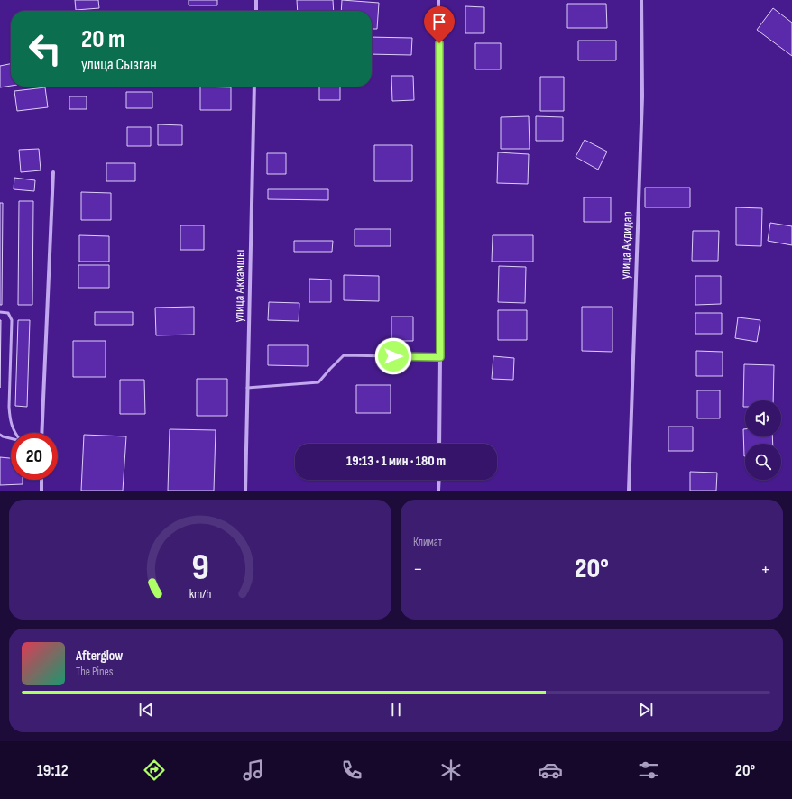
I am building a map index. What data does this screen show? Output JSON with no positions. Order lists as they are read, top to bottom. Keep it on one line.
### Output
{"streets":{"street":["улица Акдидар","улица Аккамшы"]},"page":{"turn":["20 m","улица Сызган"],"limit":"20","trip":"19:13 · 1 мин · 180 m","tile":"Климат","heat":["−","20°","+"],"song":["Afterglow","The Pines"],"tabs":["19:12","20°"],"gauge":["9","km/h"]}}
